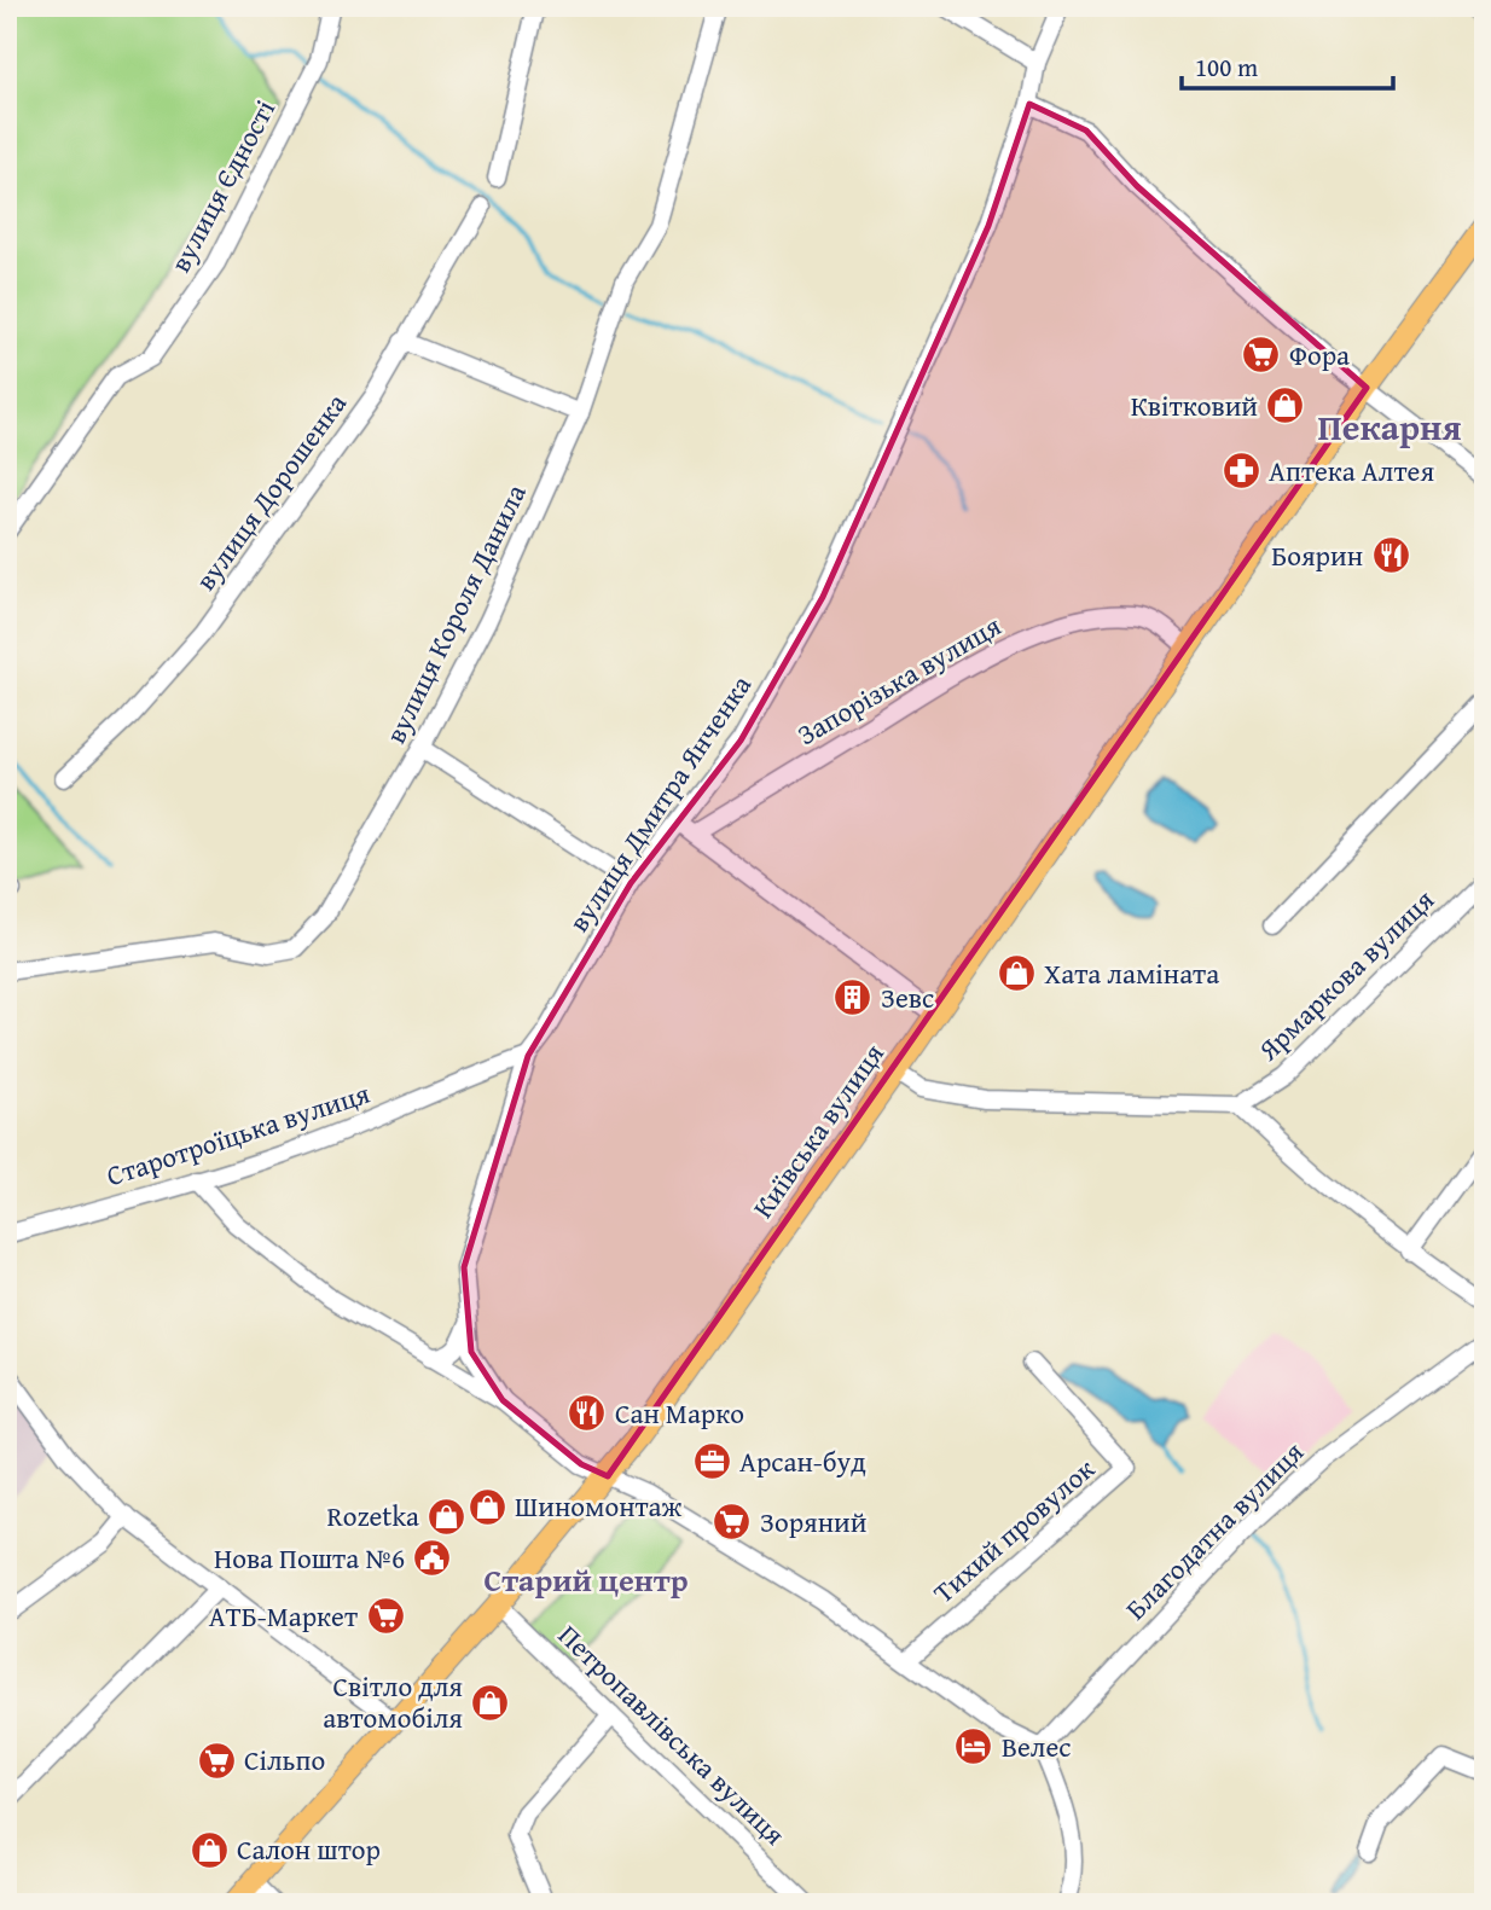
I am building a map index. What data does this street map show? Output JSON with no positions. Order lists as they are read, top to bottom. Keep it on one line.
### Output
{"streets":{"main road":["Київська вулиця"],"street":["вулиця Єдності","вулиця Дорошенка","вулиця Короля Данила","Запорізька вулиця","вулиця Дмитра Янченка","Ярмаркова вулиця","Старотроїцька вулиця","Тихий провулок","Благодатна вулиця","Петропавлівська вулиця"]},"crossings":[["Запорізька вулиця","Київська вулиця"],["вулиця Дмитра Янченка","Старотроїцька вулиця"],["Київська вулиця","Петропавлівська вулиця"]],"districts":["Пекарня","Старий центр"],"places":{"supermarket":["Фора","Зоряний","АТБ-Маркет","Сільпо"],"shop":["Квітковий","Хата ламіната","Шиномонтаж","Rozetka","Світло для автомобіля","Салон штор"],"pharmacy":["Аптека Алтея"],"restaurant":["Боярин","Сан Марко"],"building":["Зевс"],"office":["Арсан-буд"],"public building":["Нова Пошта №6"],"hotel":["Велес"]},"scale_bar":"100 m"}
